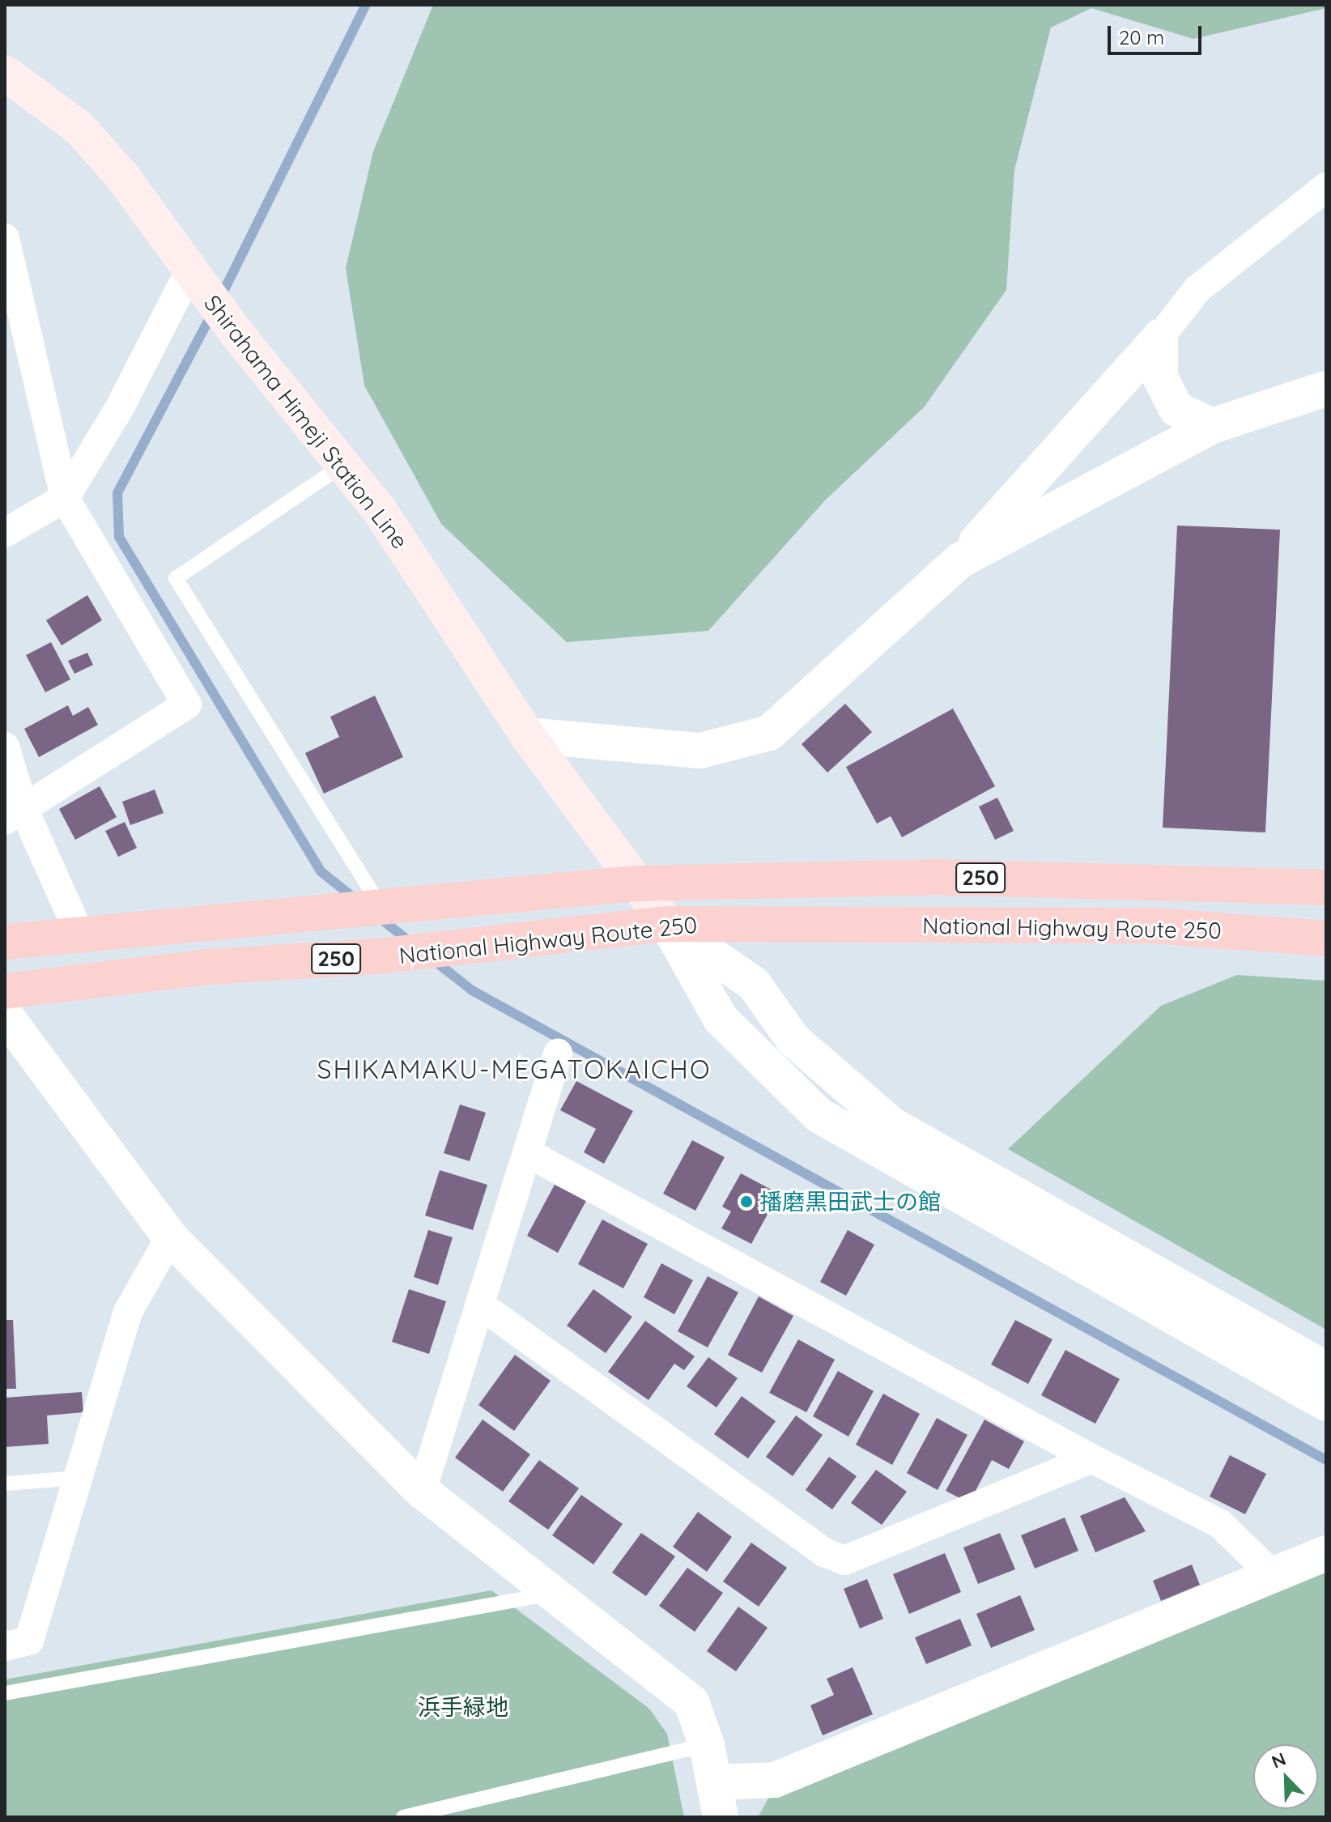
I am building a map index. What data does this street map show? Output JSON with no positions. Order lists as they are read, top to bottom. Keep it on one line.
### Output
{"streets":{"highway":["250","National Highway Route 250"],"main road":["Shirahama Himeji Station Line"]},"crossings":[["Shirahama Himeji Station Line","National Highway Route 250"]],"districts":["SHIKAMAKU-MEGATOKAICHO"],"parks":["浜手緑地"],"places":["播磨黒田武士の館"],"scale_bar":"20 m","north":"top left"}
